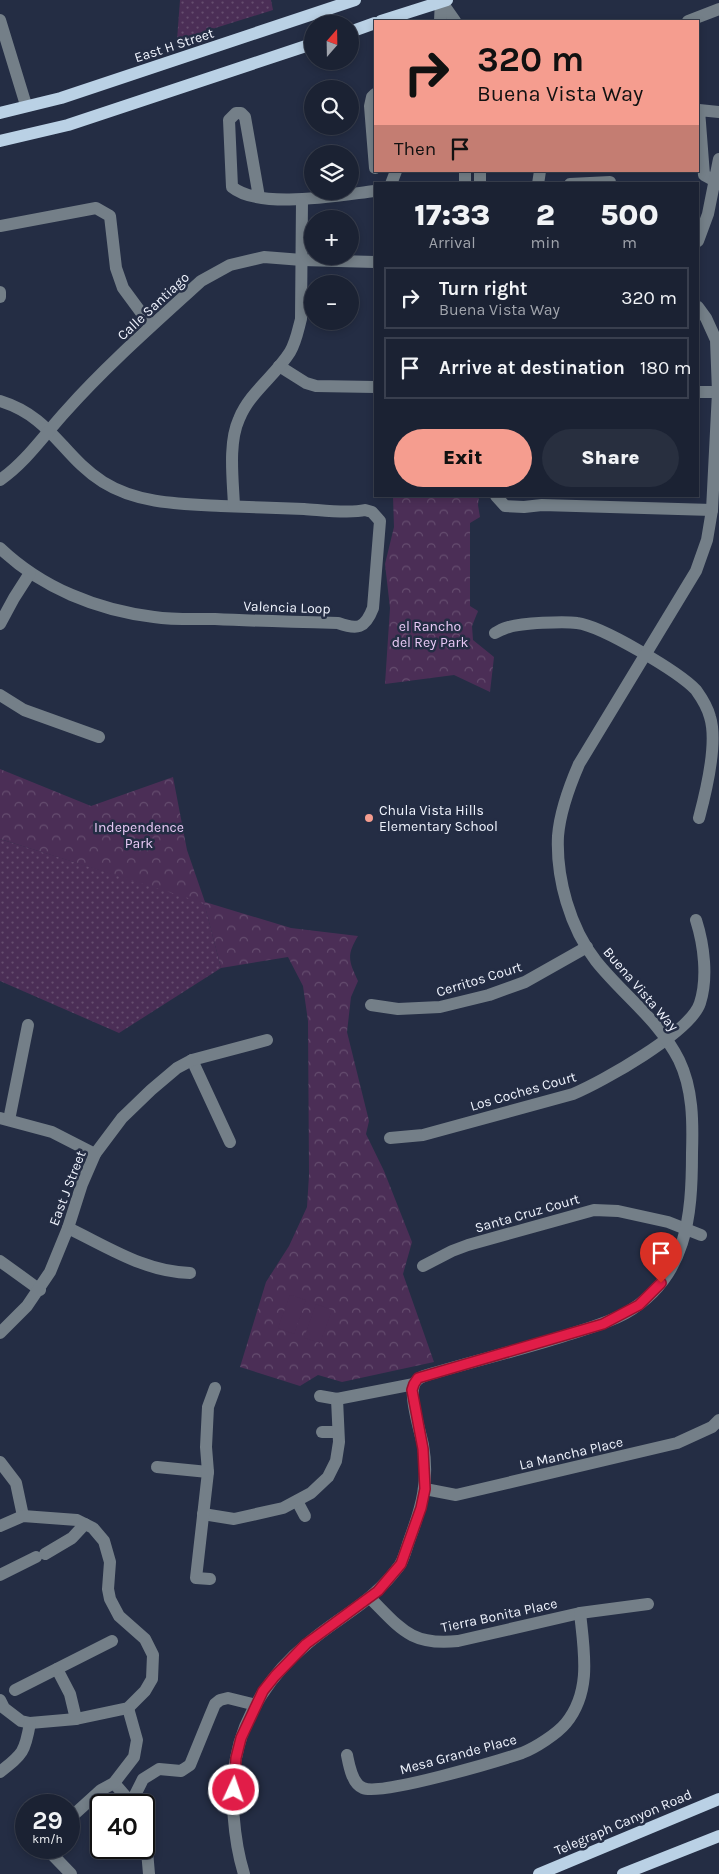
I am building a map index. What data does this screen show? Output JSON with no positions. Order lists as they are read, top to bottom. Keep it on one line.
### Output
{"streets":{"main road":["East H Street","Telegraph Canyon Road"],"street":["Calle Santiago","Valencia Loop","Cerritos Court","Buena Vista Way","Los Coches Court","East J Street","Santa Cruz Court","La Mancha Place","Tierra Bonita Place","Mesa Grande Place"]},"crossings":[["Calle Santiago","Valencia Loop"],["Cerritos Court","Buena Vista Way"],["Buena Vista Way","Los Coches Court"],["Buena Vista Way","Santa Cruz Court"],["Tierra Bonita Place","Mesa Grande Place"]],"parks":["el Rancho del Rey Park","Independence Park"],"places":["Chula Vista Hills Elementary School"],"north":"top","page":{"map_buttons":["+","−"],"turn":["320 m","Buena Vista Way"],"then":"Then","eta":["17:33","Arrival","2","min","500","m"],"list":[{"name":"Turn right","note":"Buena Vista Way","value":"320 m"},{"name":"Arrive at destination","value":"180 m"}],"buttons":["Exit","Share"],"speed":"29 km/h","limit":"40"}}
